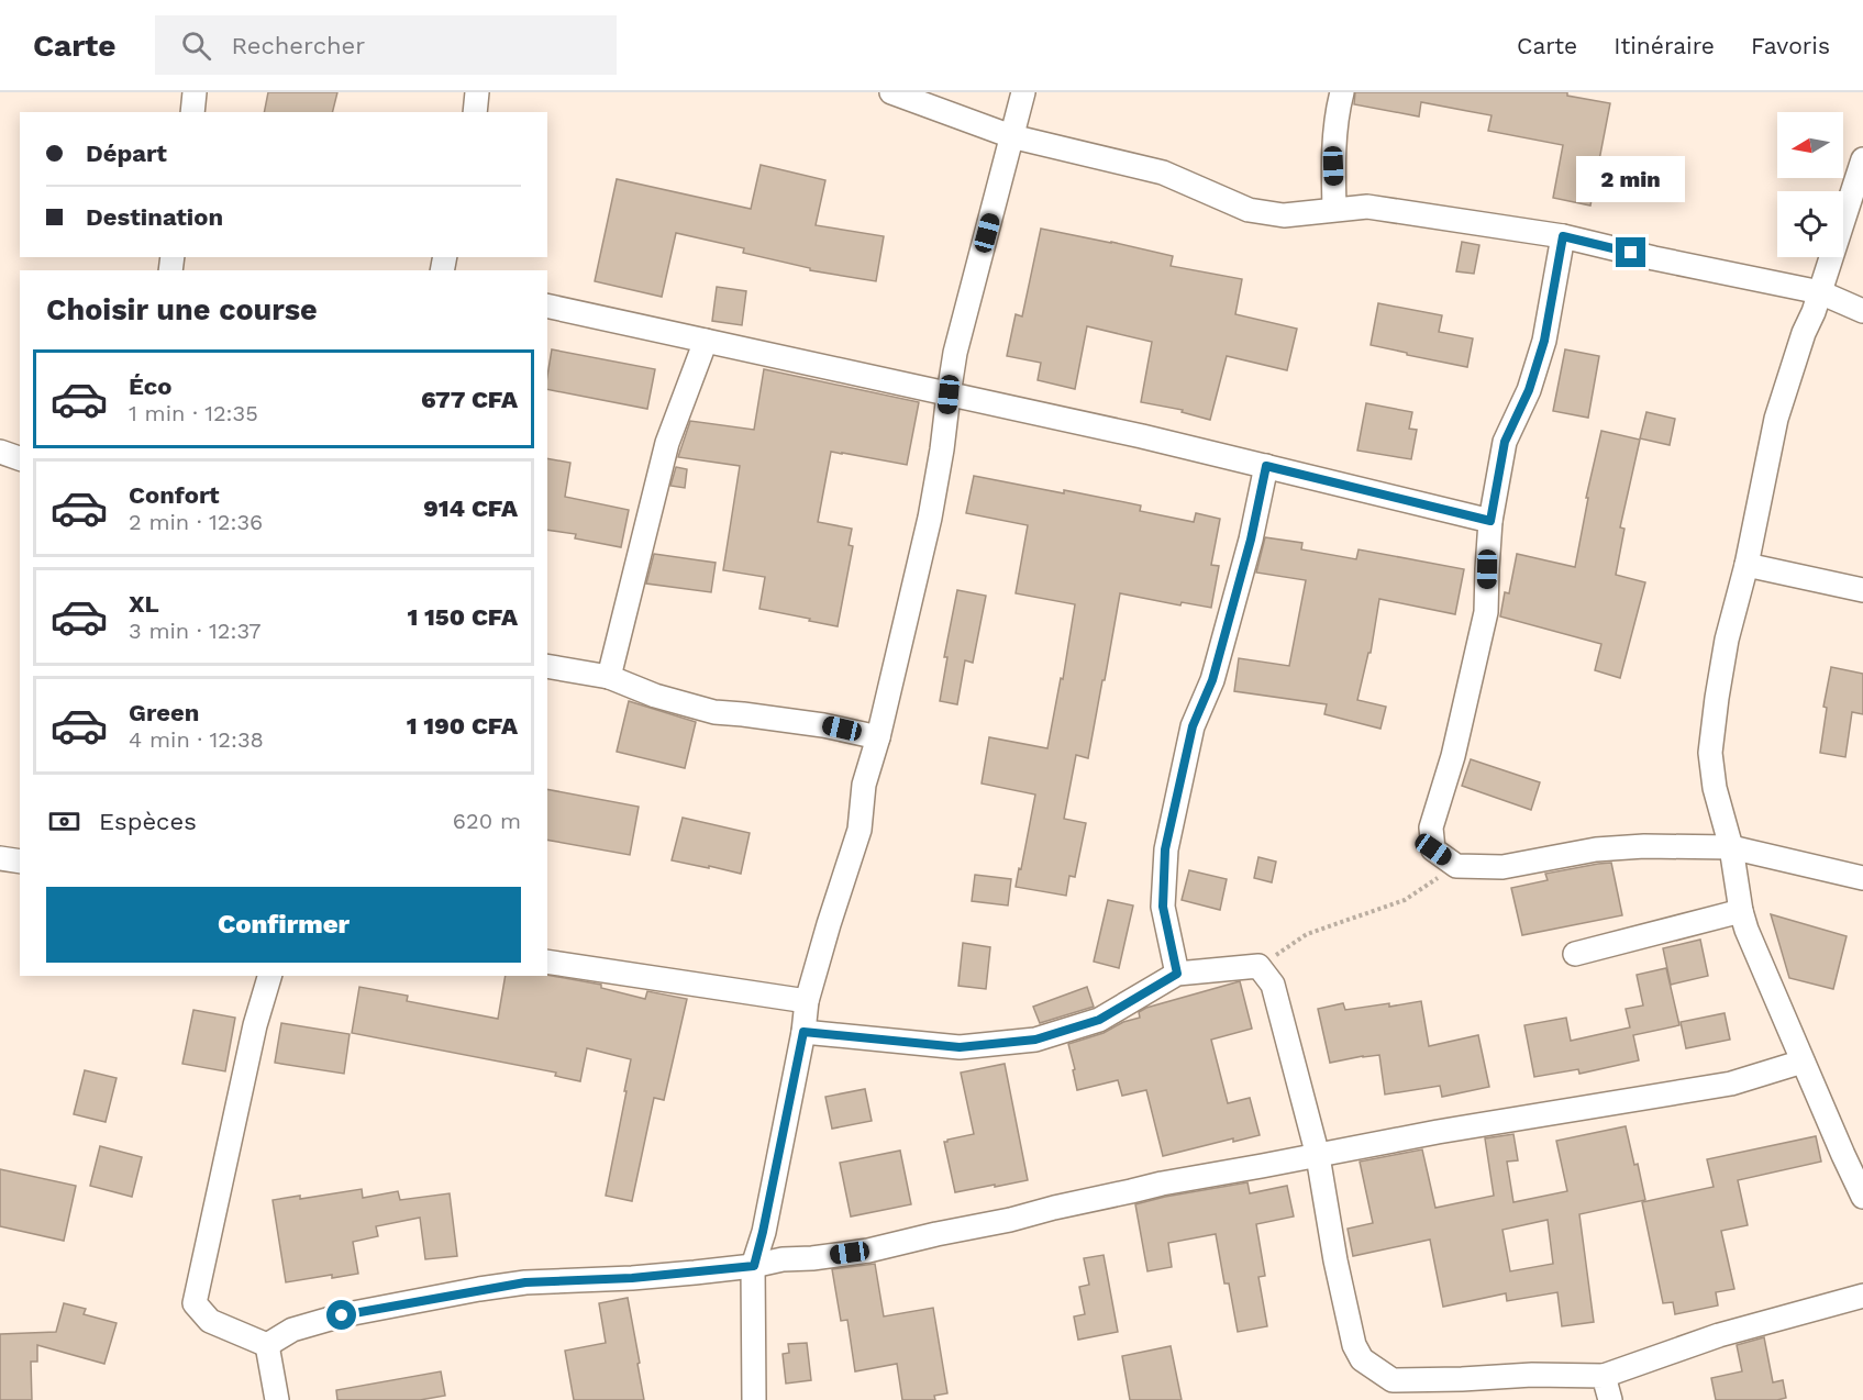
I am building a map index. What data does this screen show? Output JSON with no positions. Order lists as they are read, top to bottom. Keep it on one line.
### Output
{"north":"left","page":{"header":"Carte","search":"Rechercher","nav":["Carte","Itinéraire","Favoris"],"banner":["Départ","Destination"],"bubble":"2 min","heading":"Choisir une course","list":[{"name":"Éco","note":"1 min · 12:35","value":"677 CFA"},{"name":"Confort","note":"2 min · 12:36","value":"914 CFA"},{"name":"XL","note":"3 min · 12:37","value":"1 150 CFA"},{"name":"Green","note":"4 min · 12:38","value":"1 190 CFA"}],"pay":["Espèces","620 m"],"buttons":"Confirmer"}}
